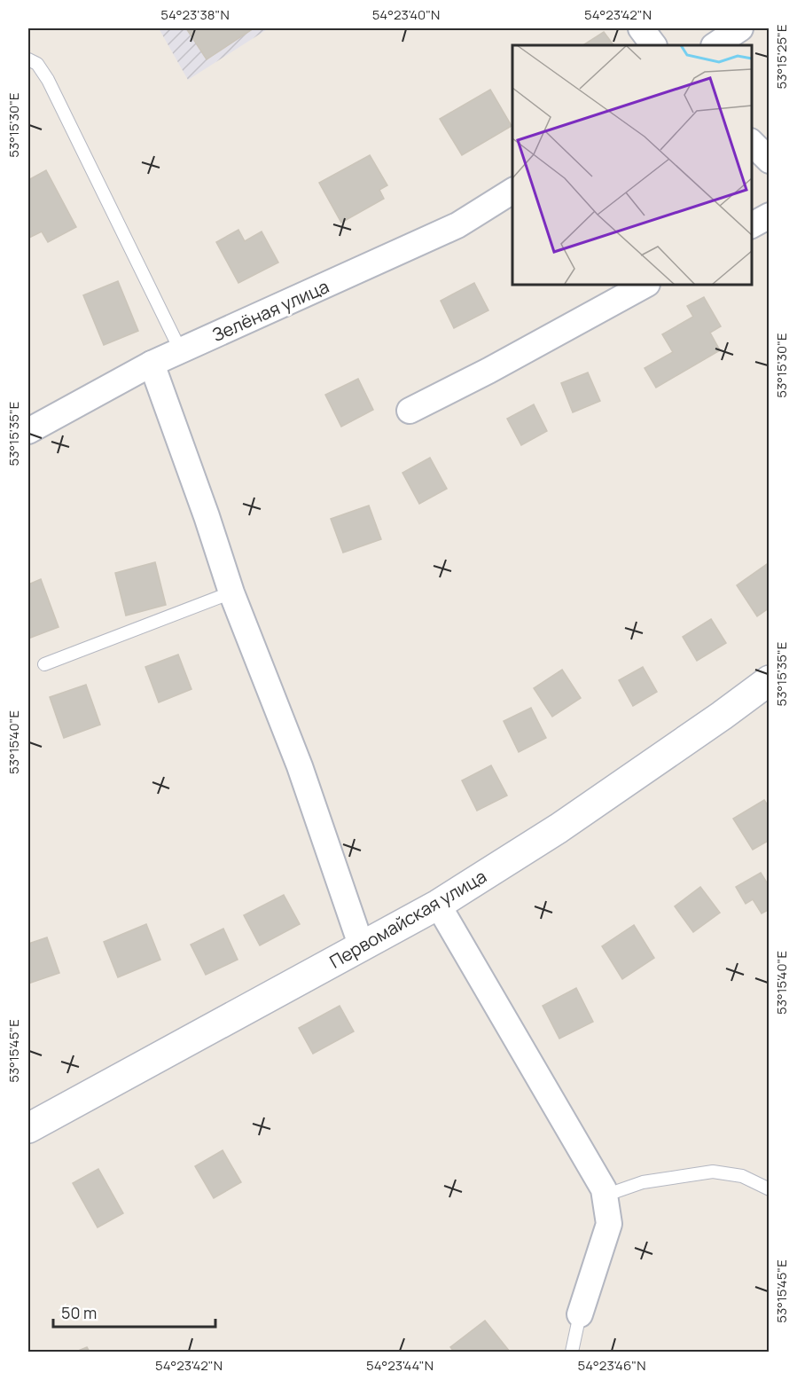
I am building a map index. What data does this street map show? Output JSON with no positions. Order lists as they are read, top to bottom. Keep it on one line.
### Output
{"streets":{"street":["Зелёная улица","Первомайская улица"]},"scale_bar":"50 m","coordinates":["54°23'38\"N","54°23'40\"N","54°23'42\"N","53°15'25\"E","53°15'30\"E","53°15'35\"E","53°15'40\"E","53°15'45\"E","54°23'44\"N","54°23'46\"N"]}
